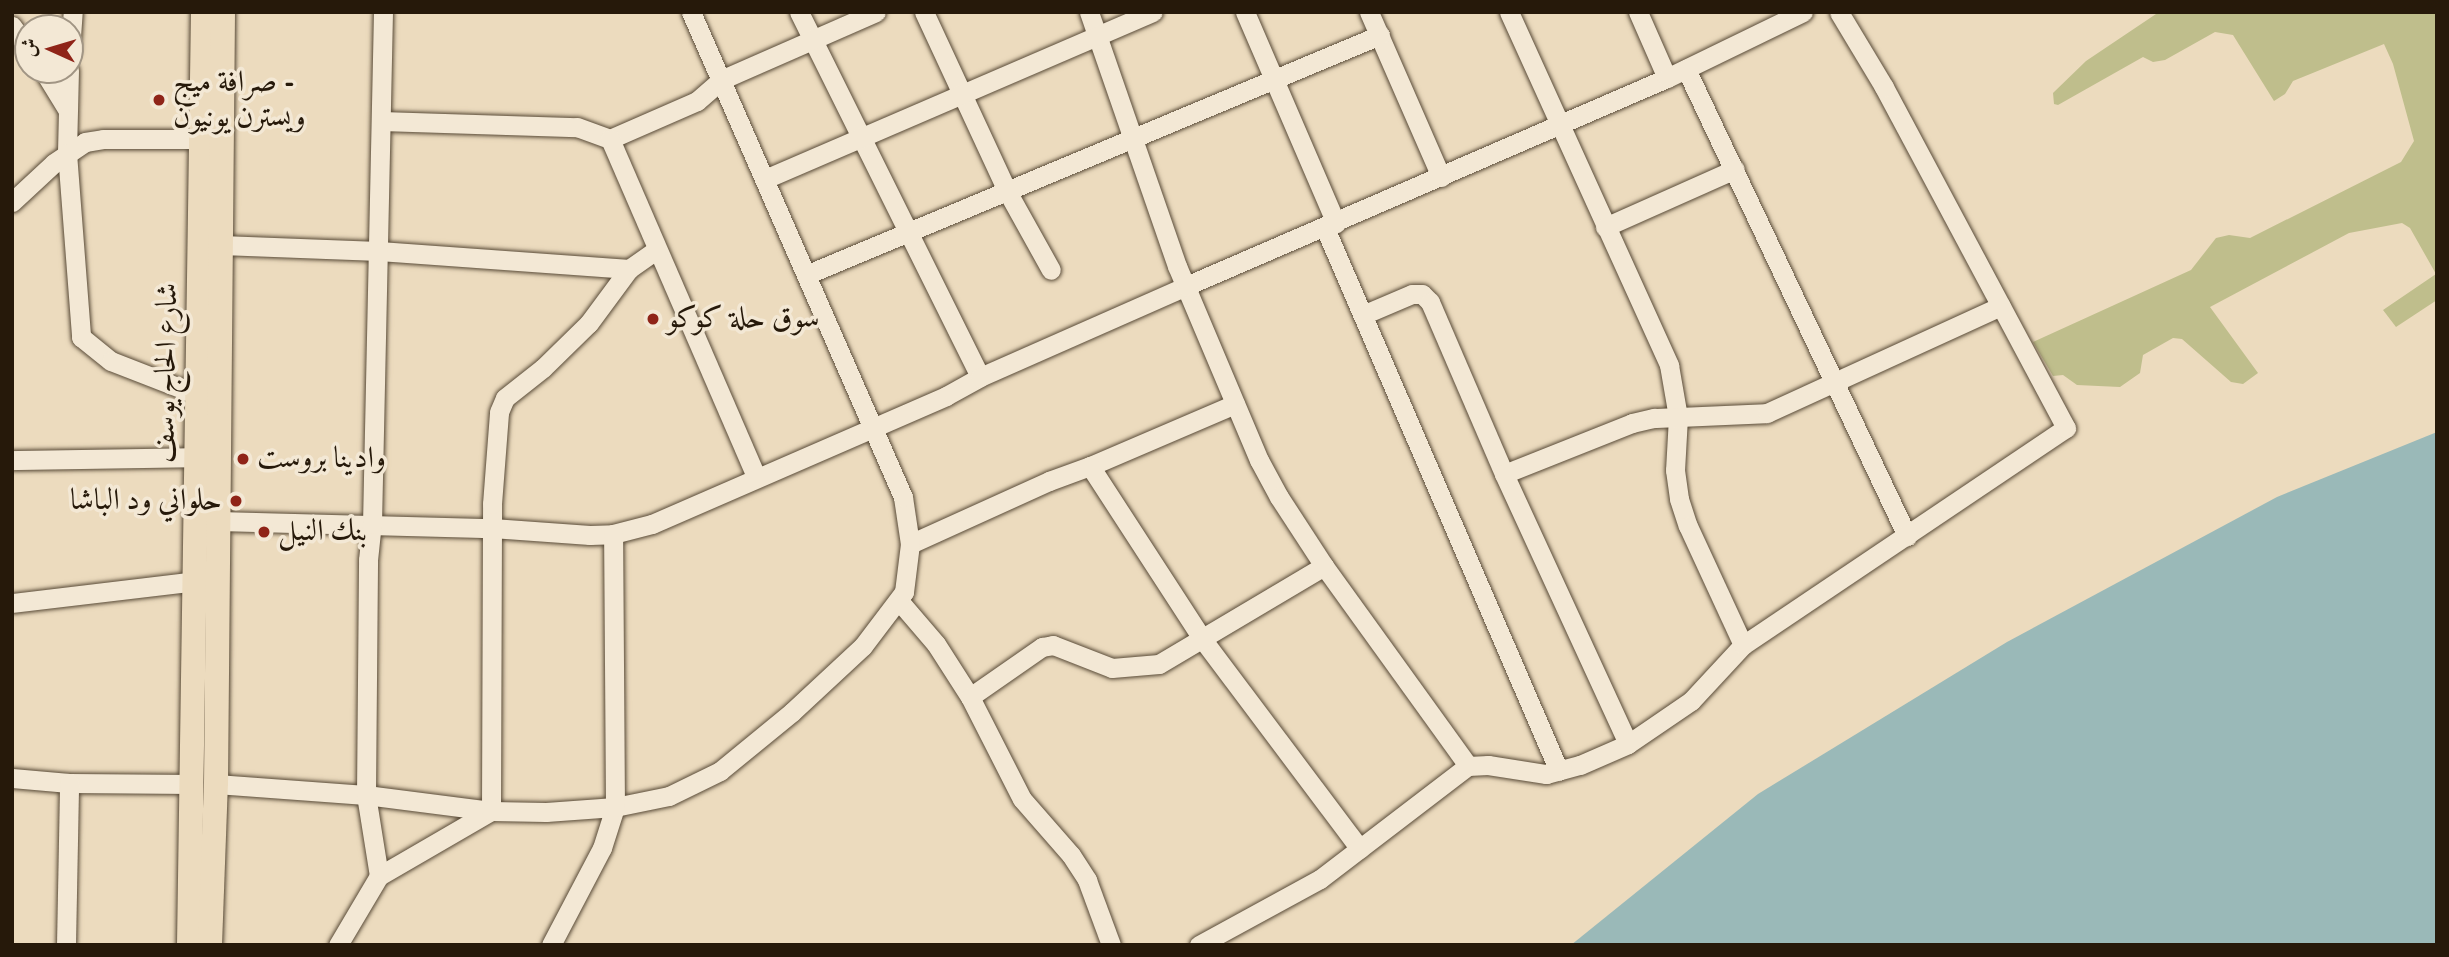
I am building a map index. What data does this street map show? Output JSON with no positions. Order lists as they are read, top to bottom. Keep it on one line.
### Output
{"streets":{"main road":["شارع الحاج يوسف"]},"places":["صرافة ميج - ويسترن يونيون","سوق حلة كوكو","وادينا بروست","حلواني ود الباشا","بنك النيل"],"north":"left"}
